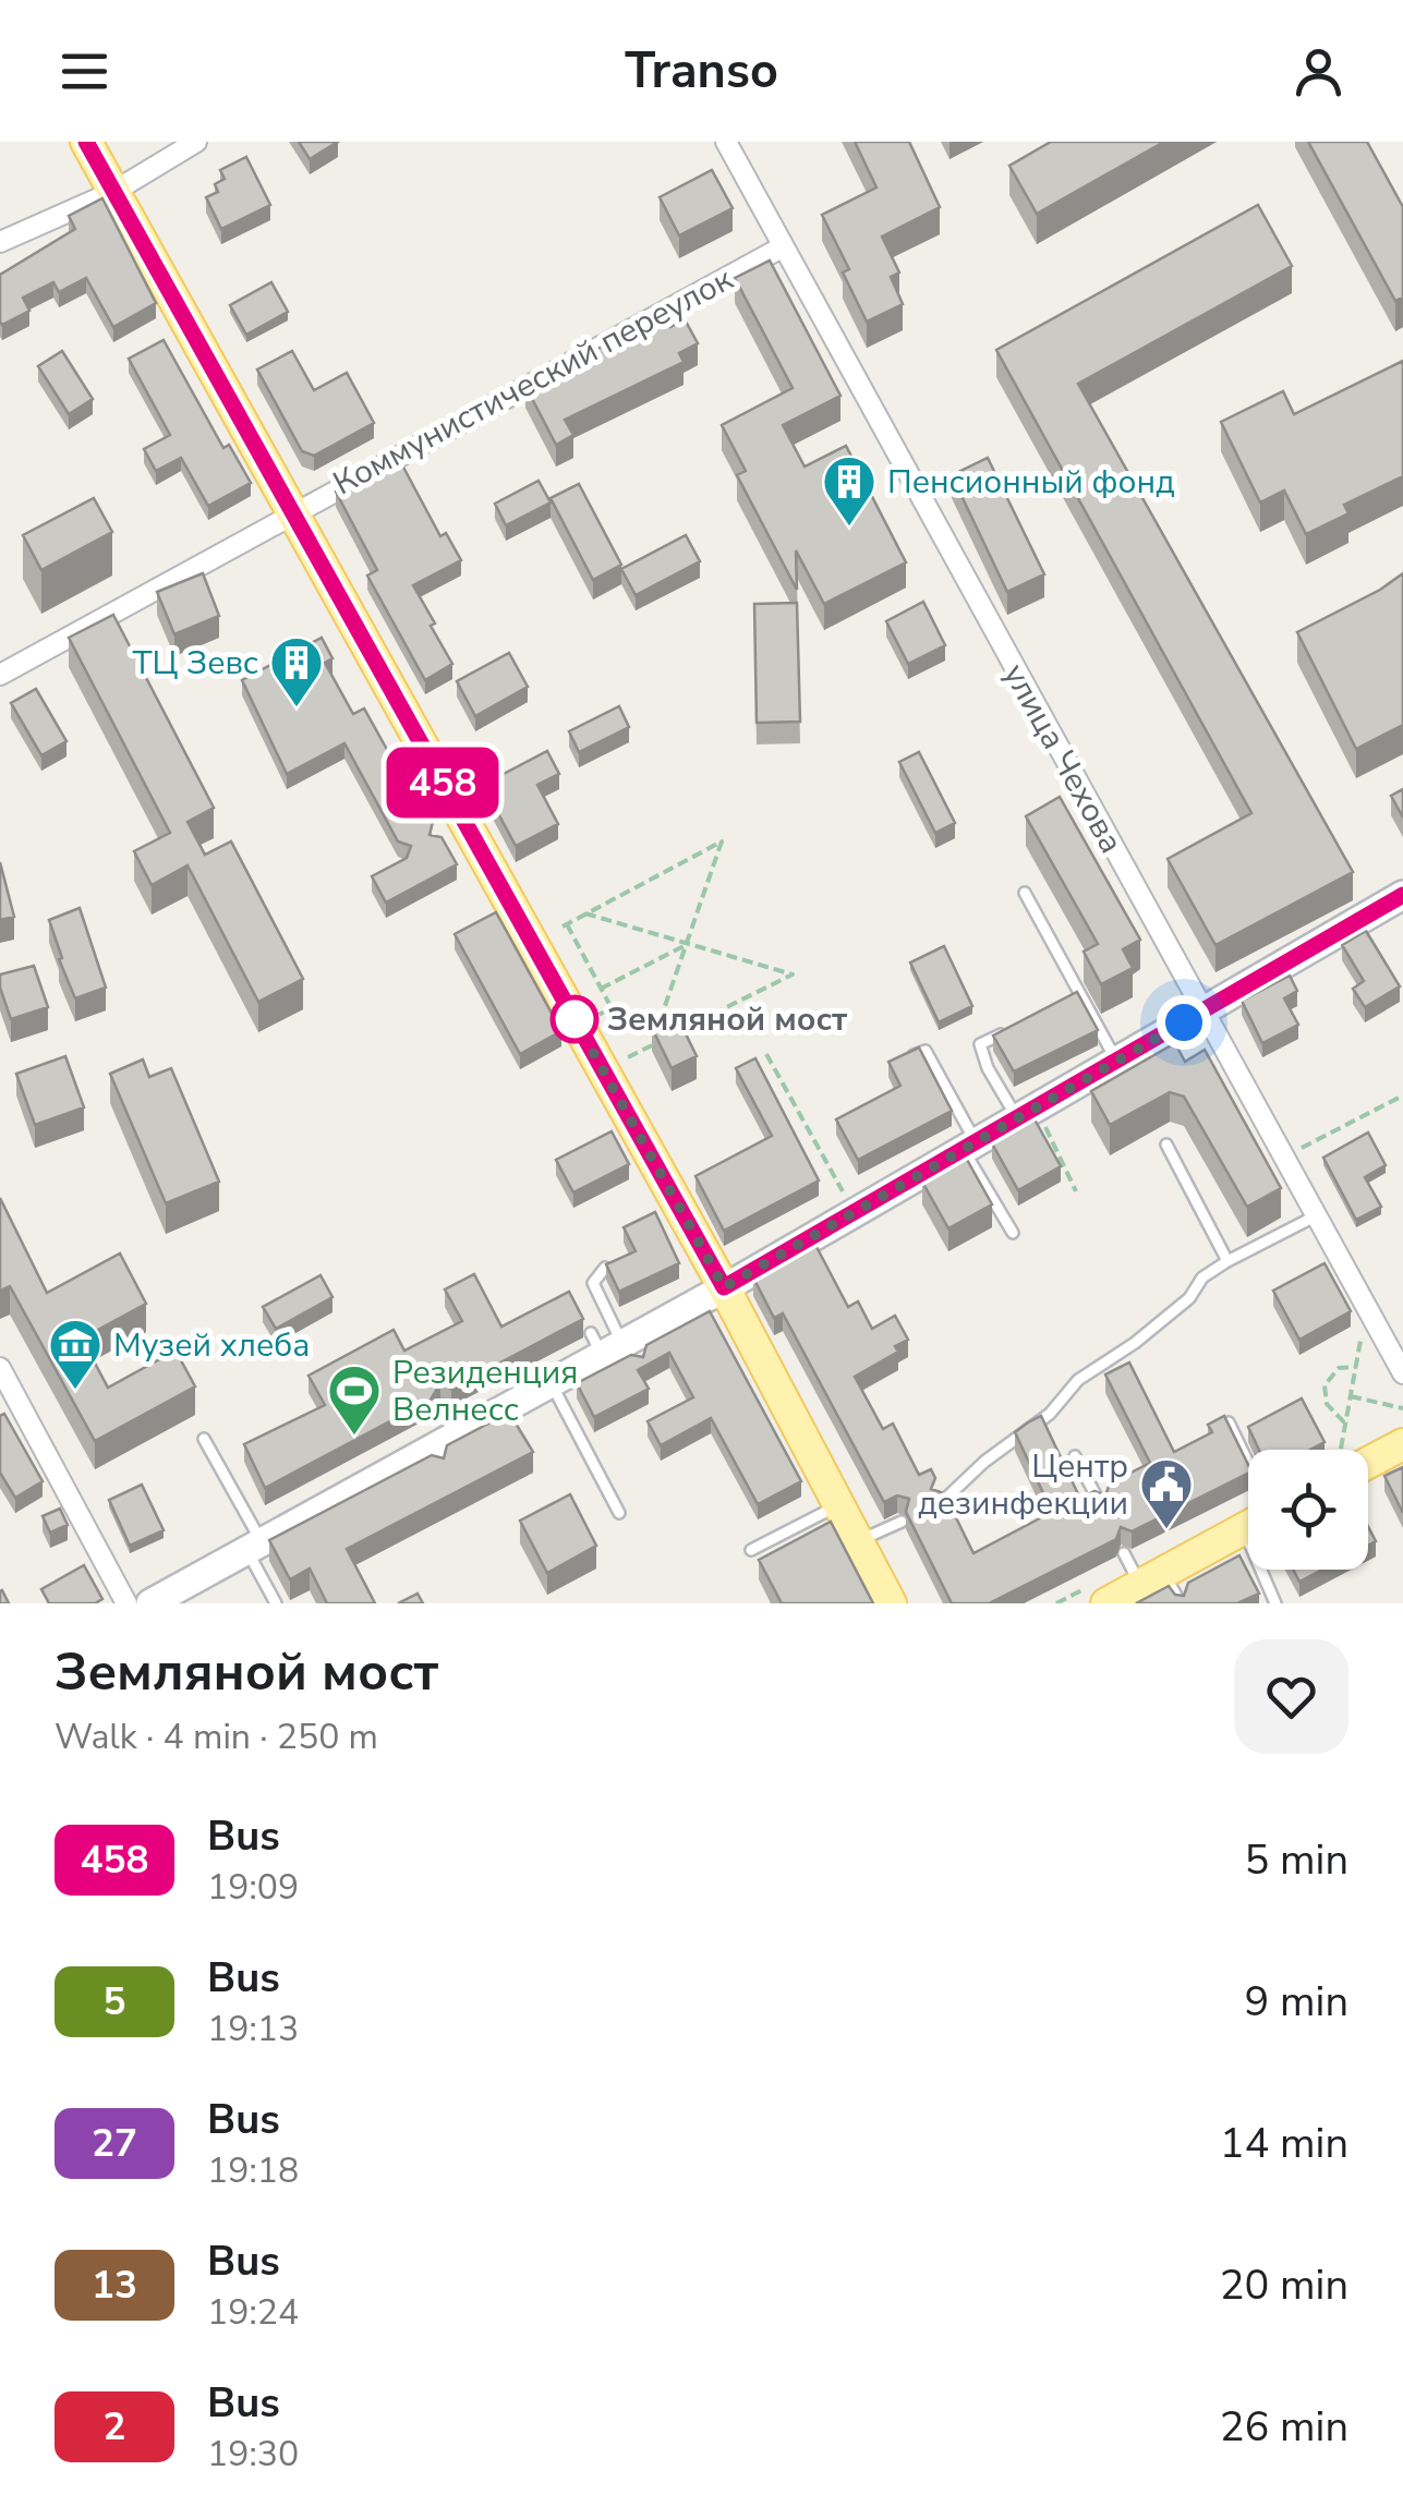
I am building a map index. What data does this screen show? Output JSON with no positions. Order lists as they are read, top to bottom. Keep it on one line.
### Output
{"streets":{"street":["Коммунистический переулок","улица Чехова"]},"crossings":[["Коммунистический переулок","улица Чехова"]],"places":{"building":["Пенсионный фонд","ТЦ Зевс"],"other":["Земляной мост"],"museum":["Музей хлеба"],"sports":["Резиденция Велнесс"],"public building":["Центр дезинфекции"]},"lines":["bus line 458"],"page":{"header":"Transo","on_map":"458","heading":["Земляной мост","Walk · 4 min · 250 m"],"list":[{"mark":"458","name":"Bus","note":"19:09","value":"5 min"},{"mark":"5","name":"Bus","note":"19:13","value":"9 min"},{"mark":"27","name":"Bus","note":"19:18","value":"14 min"},{"mark":"13","name":"Bus","note":"19:24","value":"20 min"},{"mark":"2","name":"Bus","note":"19:30","value":"26 min"}]}}
